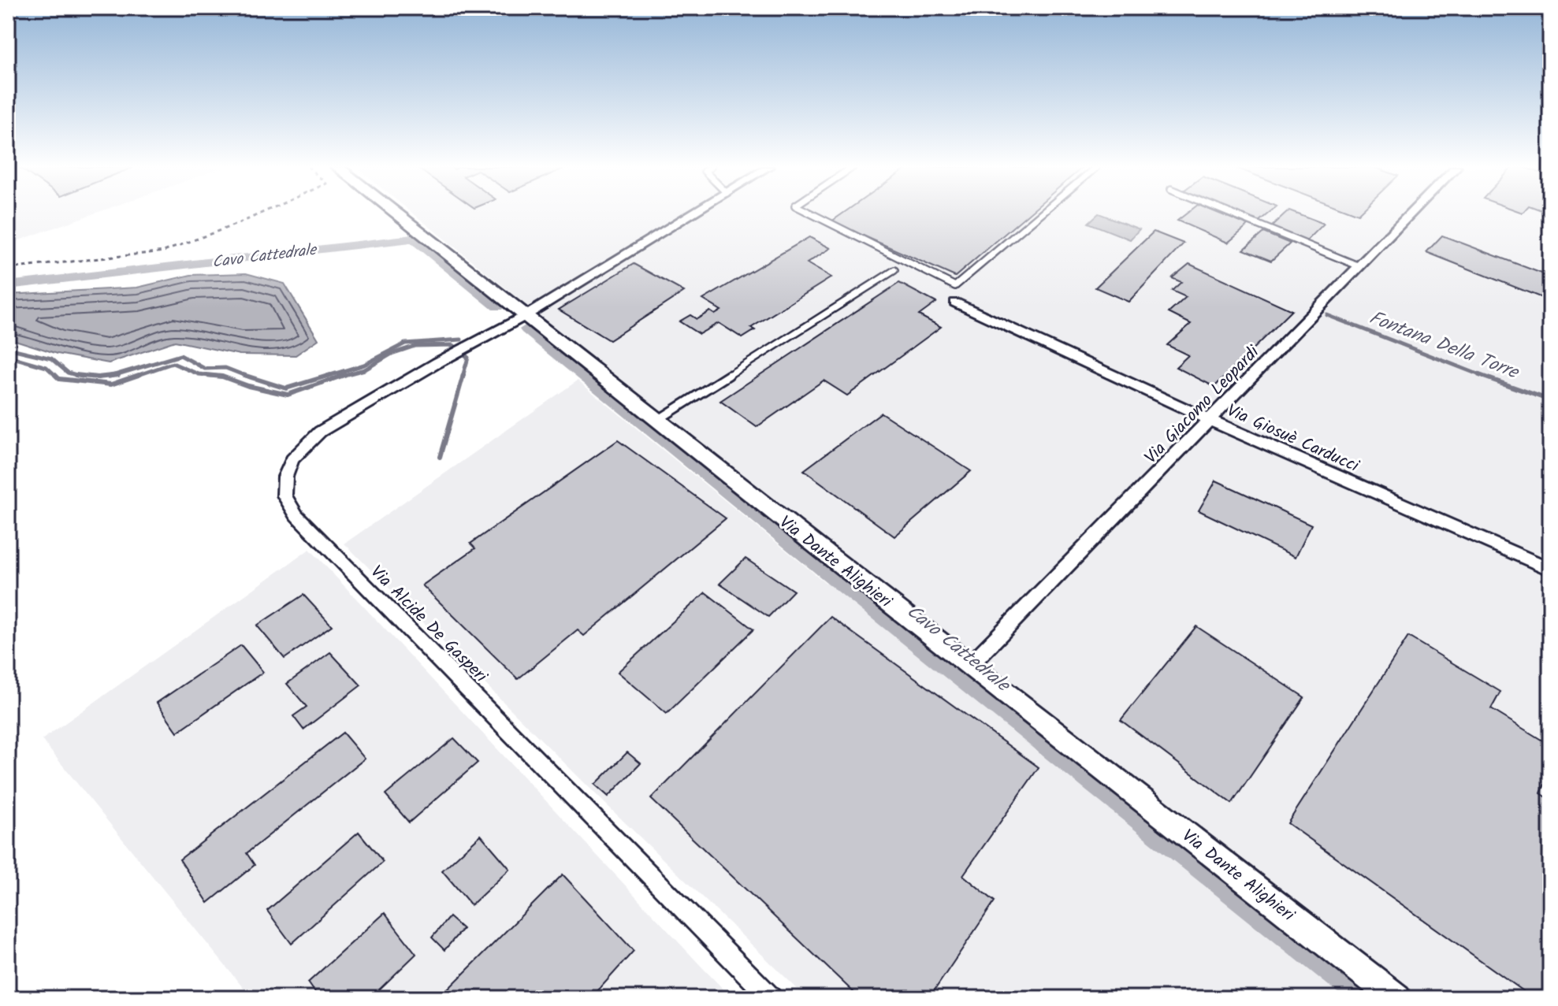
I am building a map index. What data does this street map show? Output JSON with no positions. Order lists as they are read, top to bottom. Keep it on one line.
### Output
{"streets":{"main road":["Via Dante Alighieri"],"street":["Via Giacomo Leopardi","Via Giosuè Carducci","Via Alcide De Gasperi"]},"crossings":[["Via Giacomo Leopardi","Via Giosuè Carducci"],["Via Giacomo Leopardi","Via Dante Alighieri"],["Via Dante Alighieri","Via Alcide De Gasperi"]],"water":["Cavo Cattedrale","Fontana Della Torre"]}
